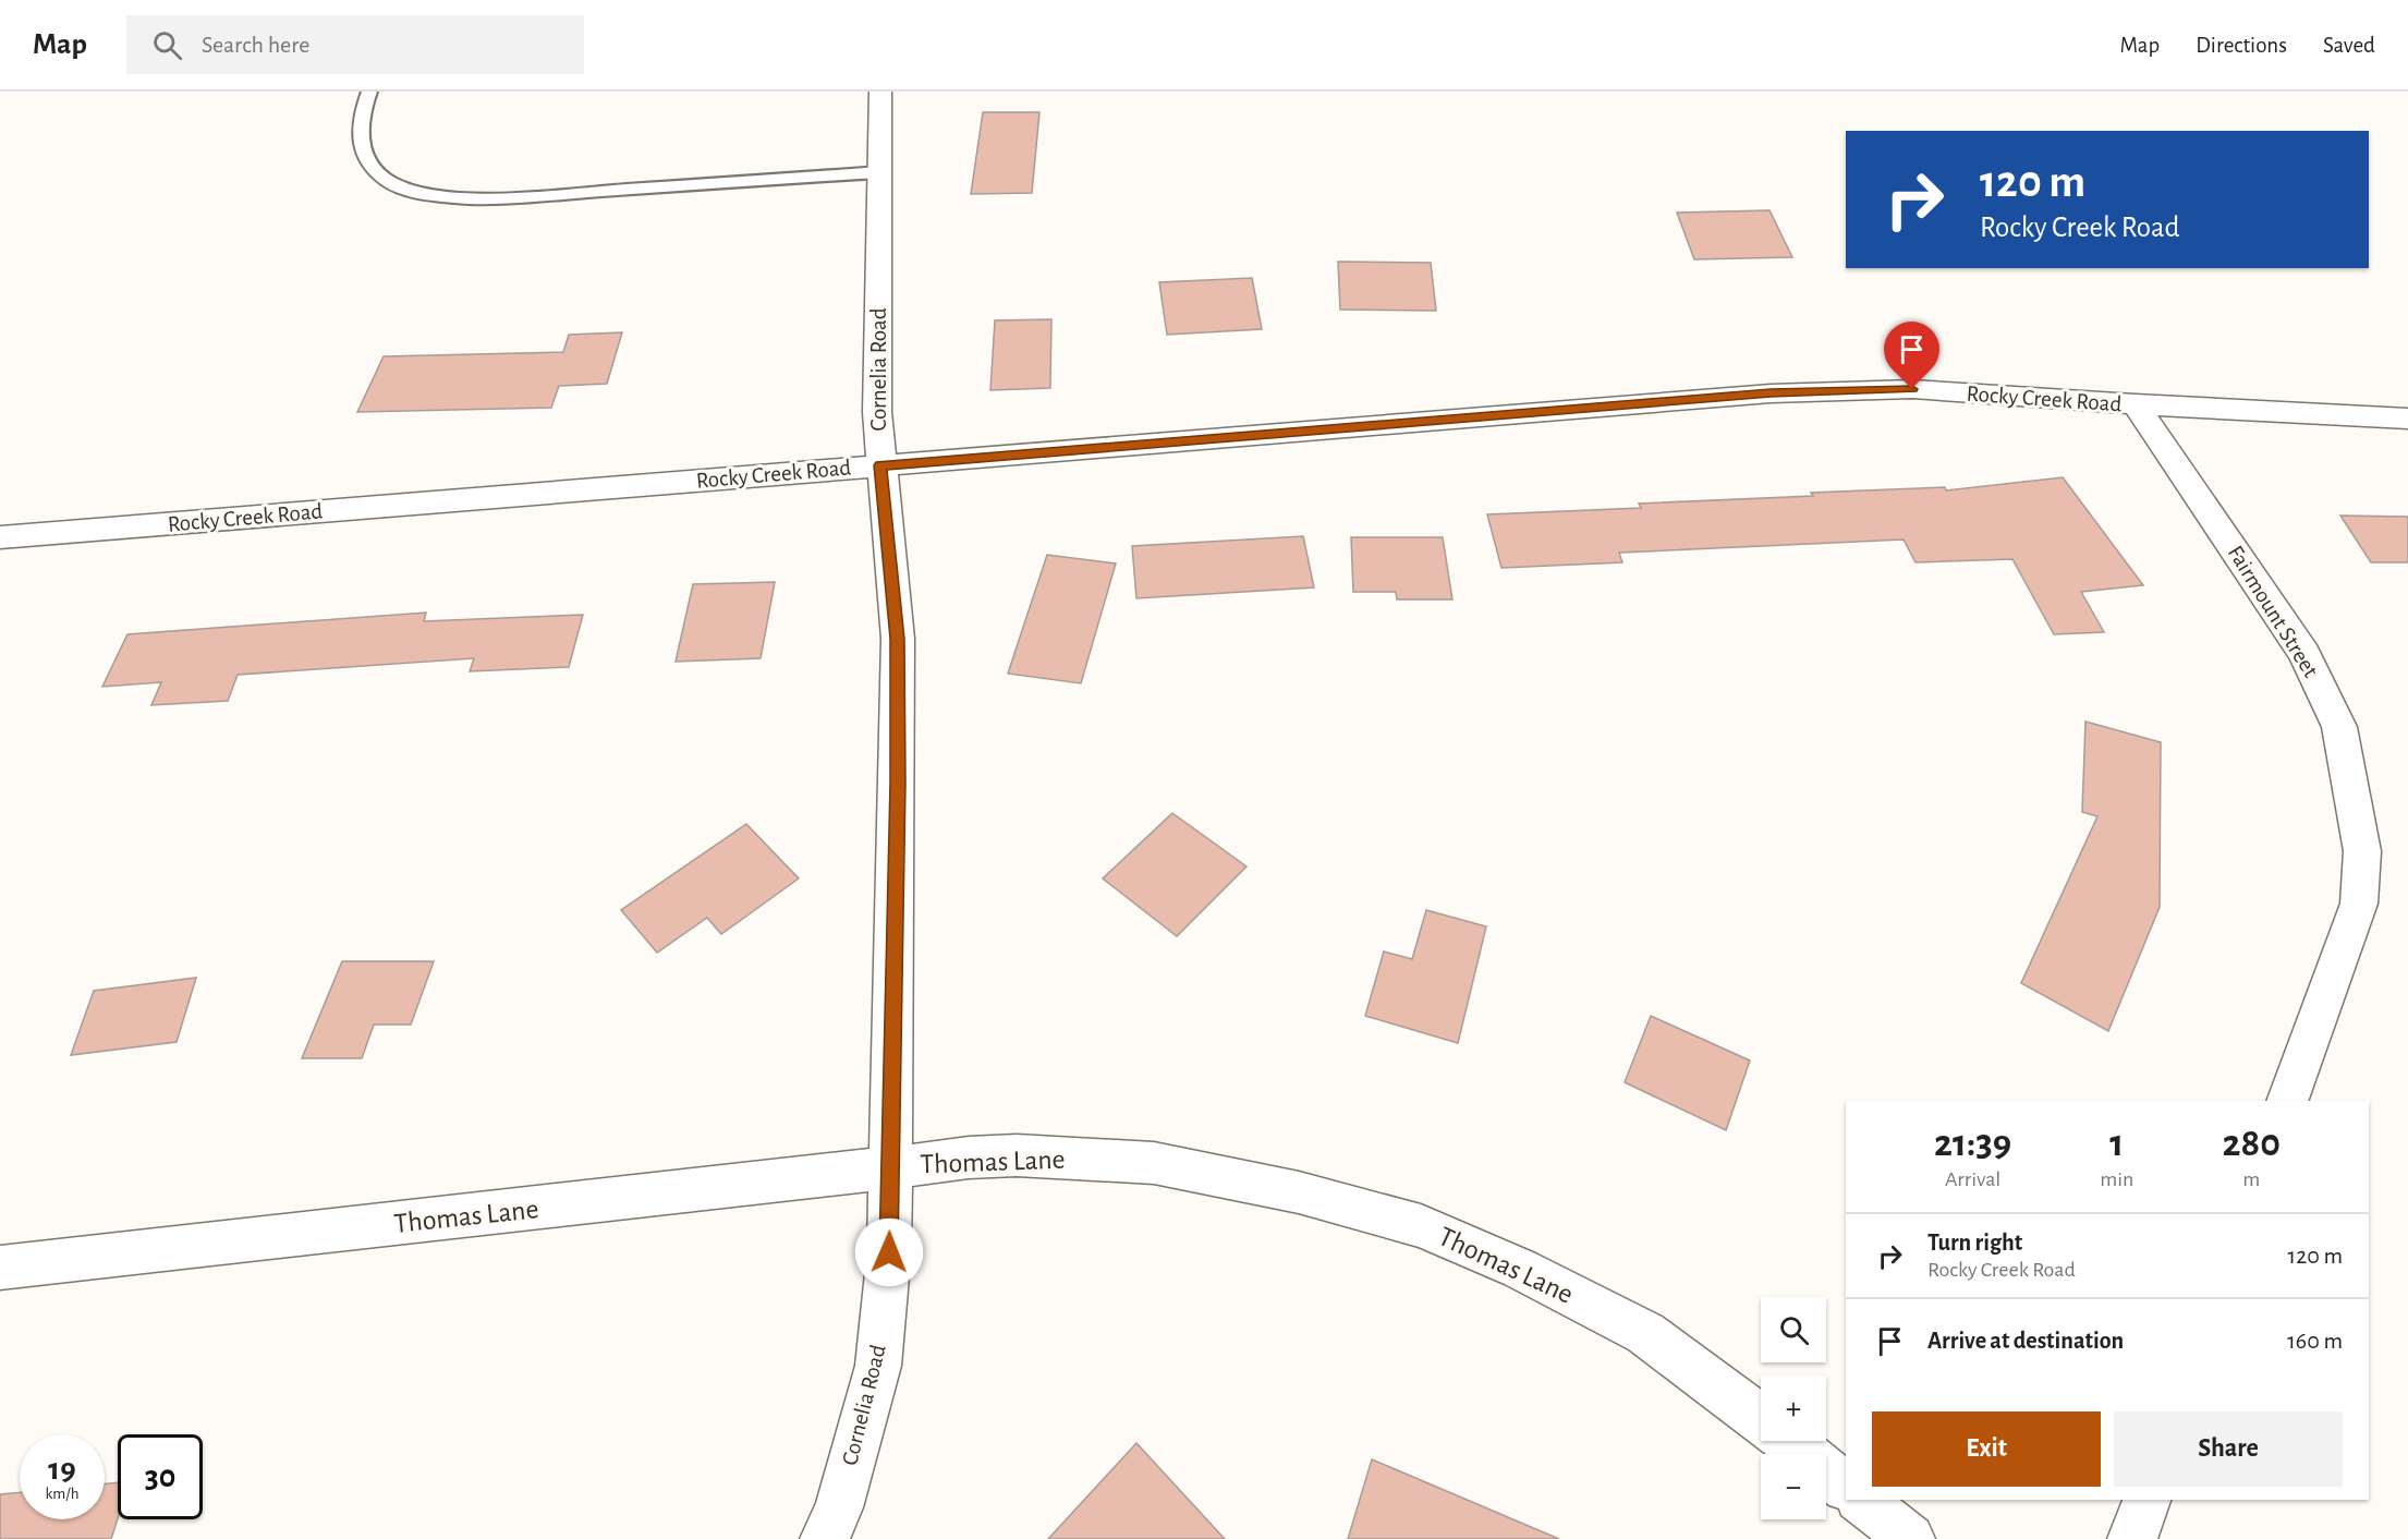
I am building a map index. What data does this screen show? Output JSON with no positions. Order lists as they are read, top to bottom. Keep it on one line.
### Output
{"streets":{"street":["Cornelia Road","Rocky Creek Road","Fairmount Street","Thomas Lane"]},"crossings":[["Cornelia Road","Rocky Creek Road"],["Cornelia Road","Thomas Lane"],["Rocky Creek Road","Fairmount Street"]],"page":{"header":"Map","search":"Search here","nav":["Map","Directions","Saved"],"turn":["120 m","Rocky Creek Road"],"eta":["21:39","Arrival","1","min","280","m"],"list":[{"name":"Turn right","note":"Rocky Creek Road","value":"120 m"},{"name":"Arrive at destination","value":"160 m"}],"map_buttons":["+","−"],"buttons":["Exit","Share"],"speed":"19 km/h","limit":"30"}}
